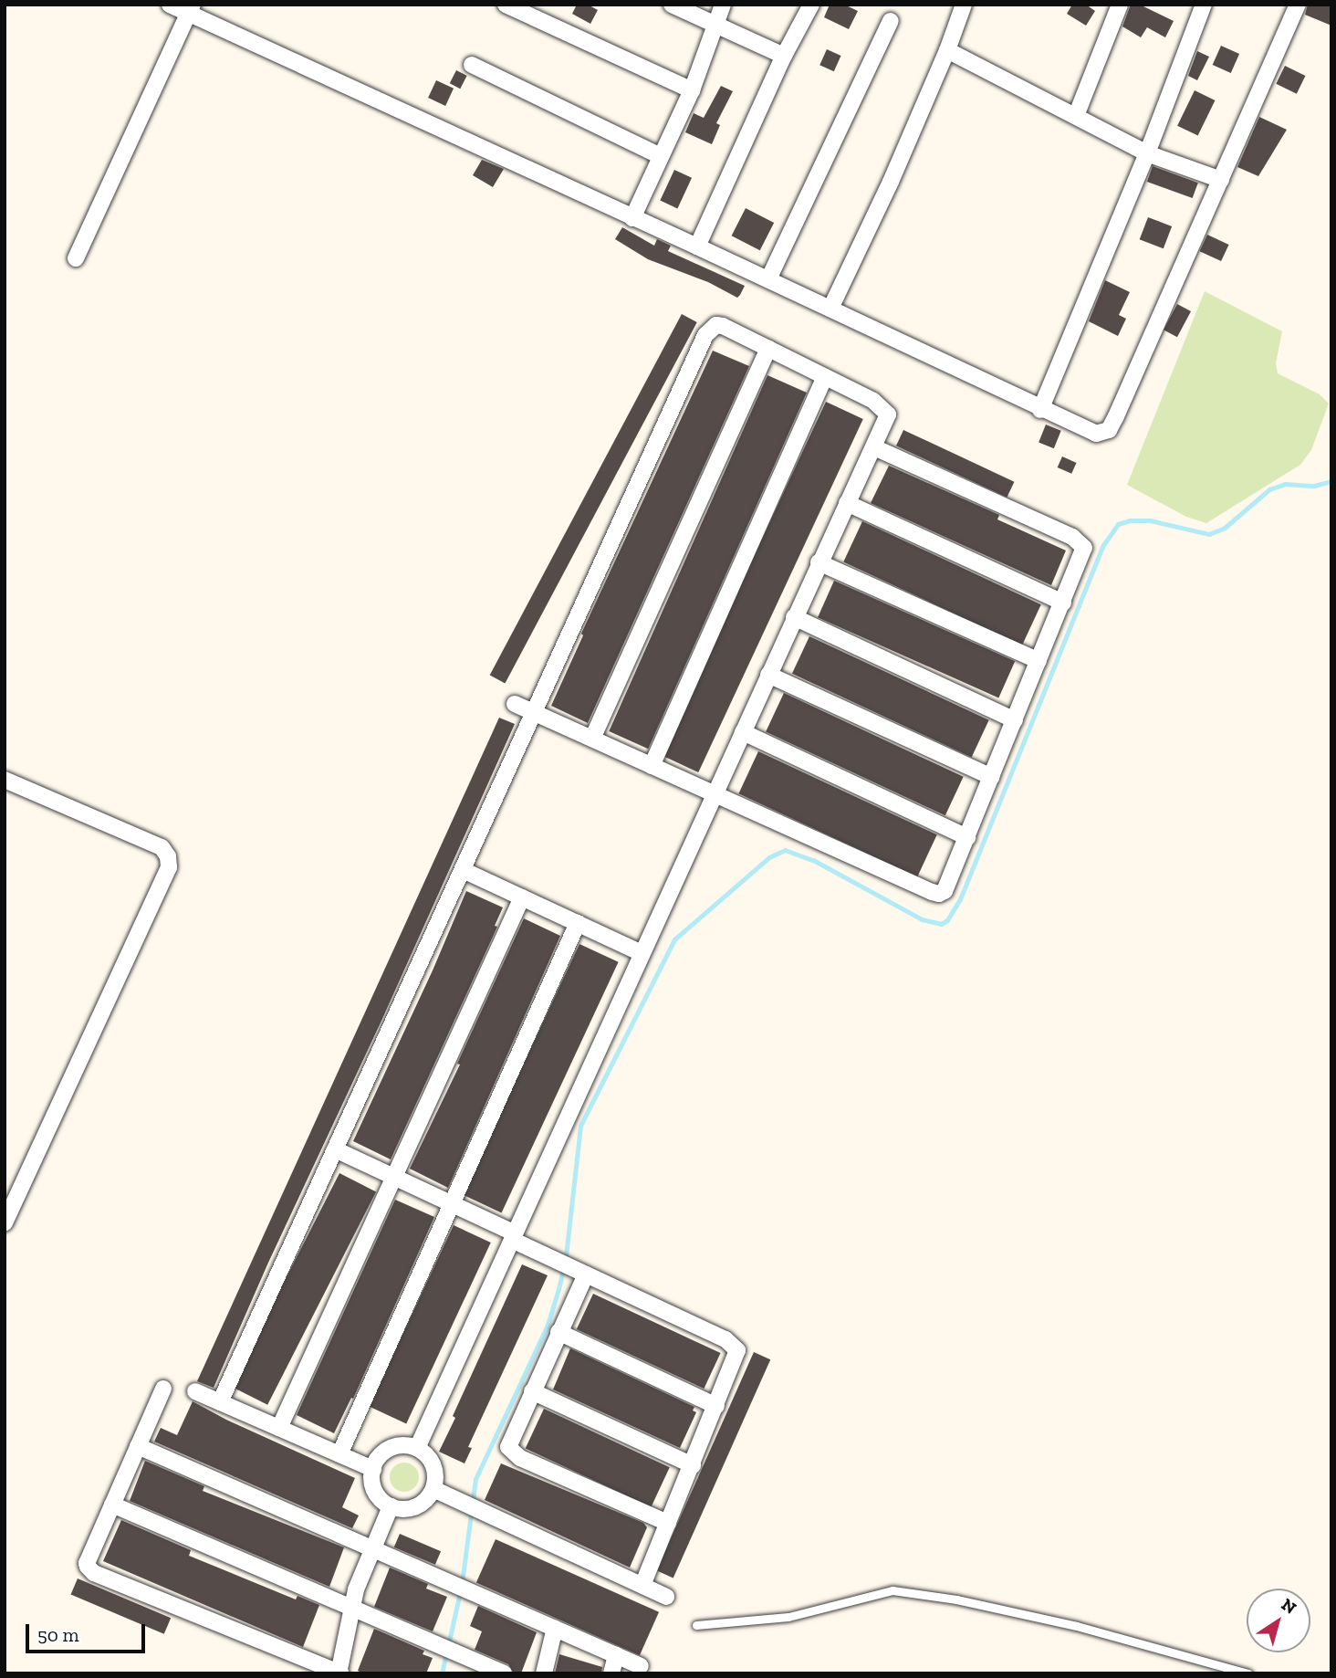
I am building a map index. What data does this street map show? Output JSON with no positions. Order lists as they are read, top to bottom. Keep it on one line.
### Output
{"scale_bar":"50 m","north":"top right"}
